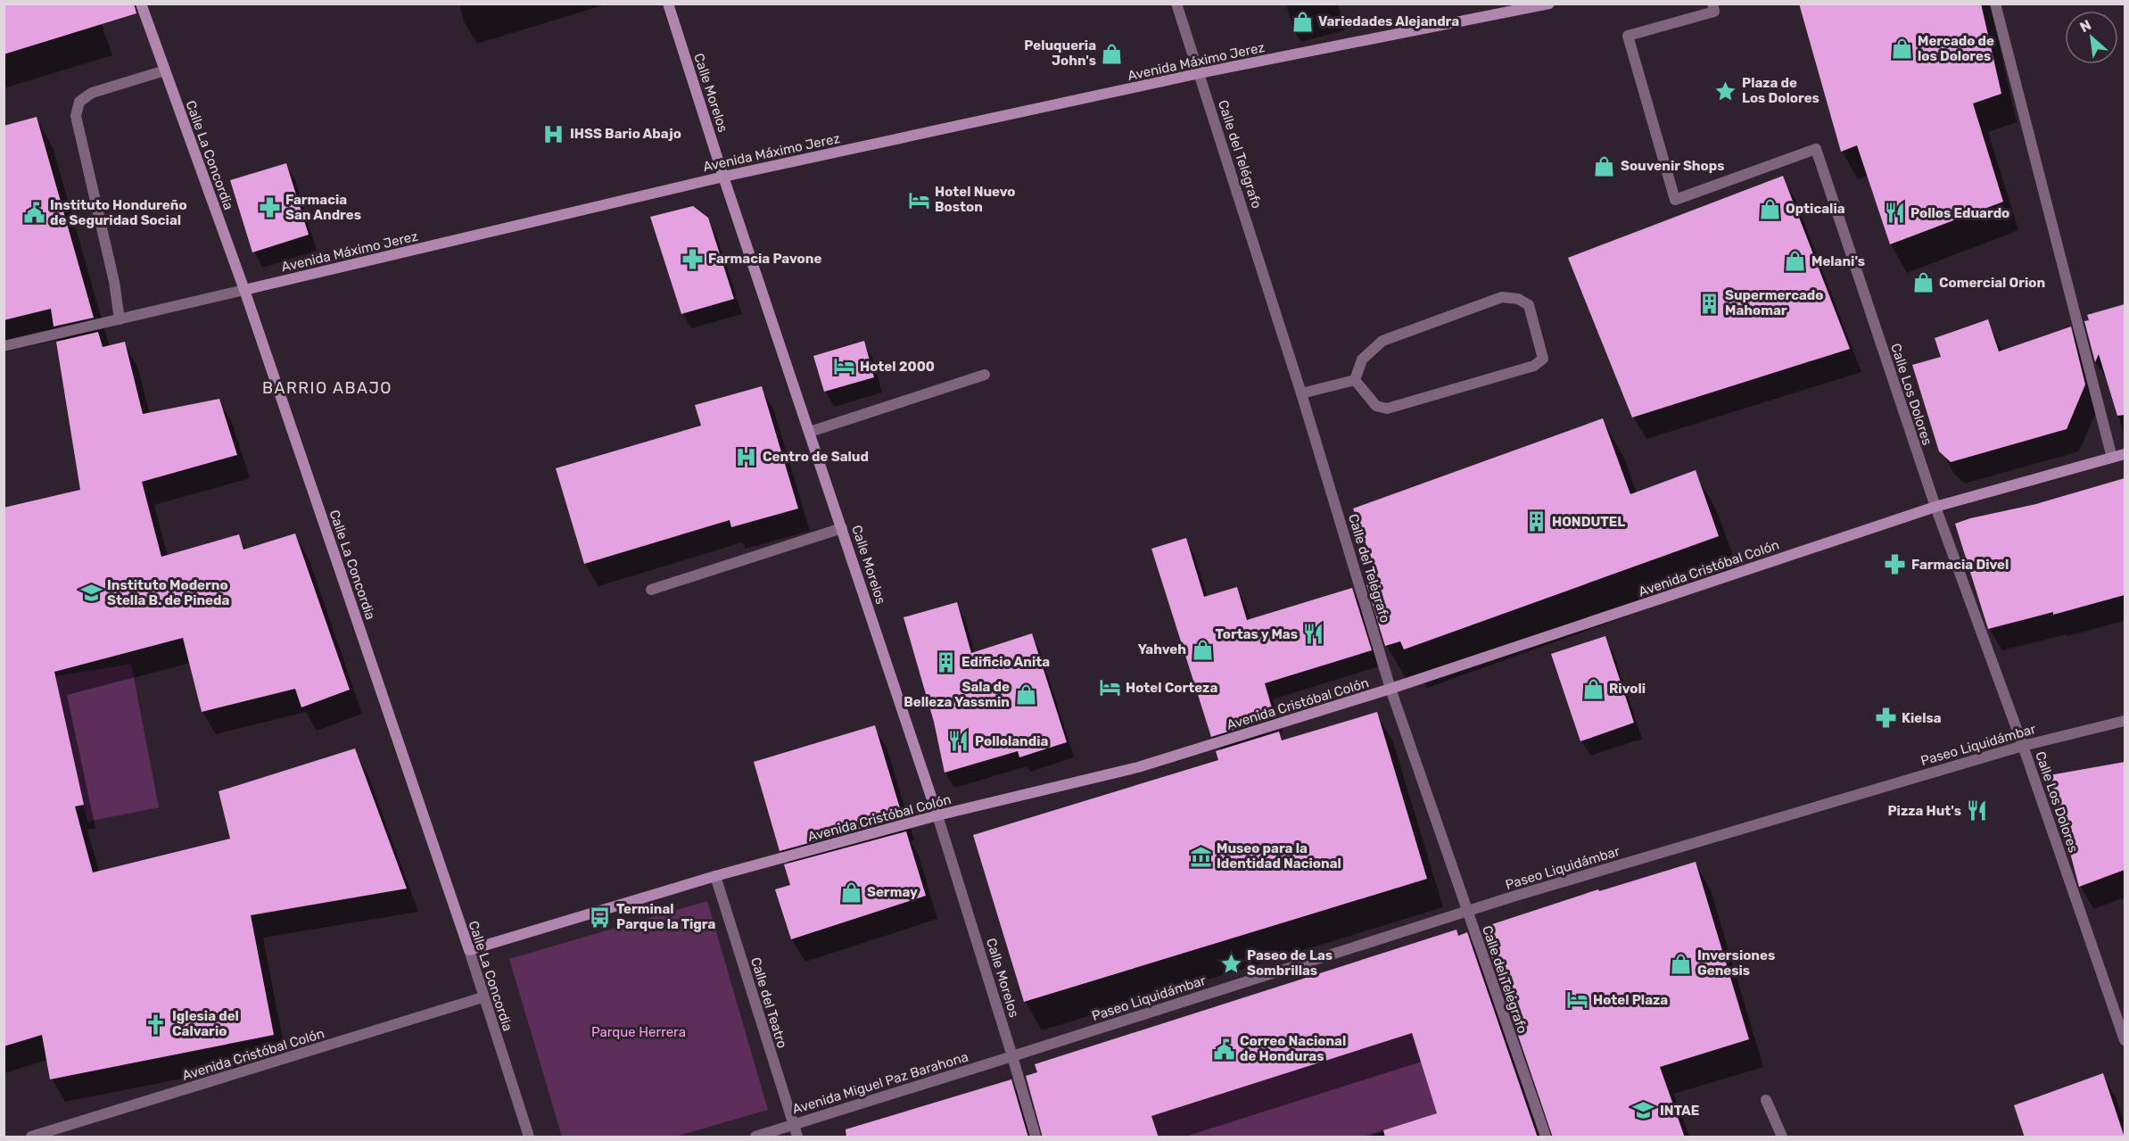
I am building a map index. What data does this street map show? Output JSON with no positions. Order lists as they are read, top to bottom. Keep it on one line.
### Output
{"streets":{"main road":["Avenida Máximo Jerez","Calle Morelos","Calle La Concordia","Avenida Cristóbal Colón"],"street":["Calle del Telégrafo","Calle Los Dolores","Paseo Liquidámbar","Calle del Teatro","Avenida Miguel Paz Barahona"]},"crossings":[["Avenida Máximo Jerez","Calle Morelos"],["Avenida Máximo Jerez","Calle del Telégrafo"],["Avenida Máximo Jerez","Calle La Concordia"],["Calle Morelos","Avenida Cristóbal Colón"],["Calle Morelos","Paseo Liquidámbar"],["Calle Morelos","Avenida Miguel Paz Barahona"],["Calle del Telégrafo","Avenida Cristóbal Colón"],["Calle del Telégrafo","Paseo Liquidámbar"],["Calle La Concordia","Avenida Cristóbal Colón"],["Calle Los Dolores","Avenida Cristóbal Colón"],["Calle Los Dolores","Paseo Liquidámbar"],["Avenida Cristóbal Colón","Calle del Teatro"],["Paseo Liquidámbar","Avenida Miguel Paz Barahona"],["Calle del Teatro","Avenida Miguel Paz Barahona"]],"districts":["BARRIO ABAJO"],"parks":["Parque Herrera"],"places":{"shop":["Variedades Alejandra","Mercado de los Dolores","Peluqueria John's","Souvenir Shops","Opticalia","Melani's","Comercial Orion","Yahveh","Rivoli","Sala de Belleza Yassmin","Sermay","Inversiones Genesis"],"place":["Plaza de Los Dolores","Paseo de Las Sombrillas"],"hospital":["IHSS Bario Abajo","Centro de Salud"],"hotel":["Hotel Nuevo Boston","Hotel 2000","Hotel Corteza","Hotel Plaza"],"pharmacy":["Farmacia San Andres","Farmacia Pavone","Farmacia Divel","Kielsa"],"public building":["Instituto Hondureño de Seguridad Social","Correo Nacional de Honduras"],"restaurant":["Pollos Eduardo","Tortas y Mas","Pollolandia","Pizza Hut's"],"building":["Supermercado Mahomar","HONDUTEL","Edificio Anita"],"school or university":["Instituto Moderno Stella B. de Pineda","INTAE"],"museum":["Museo para la Identidad Nacional"],"bus stop":["Terminal Parque la Tigra"],"church":["Iglesia del Calvario"]},"north":"top left"}
